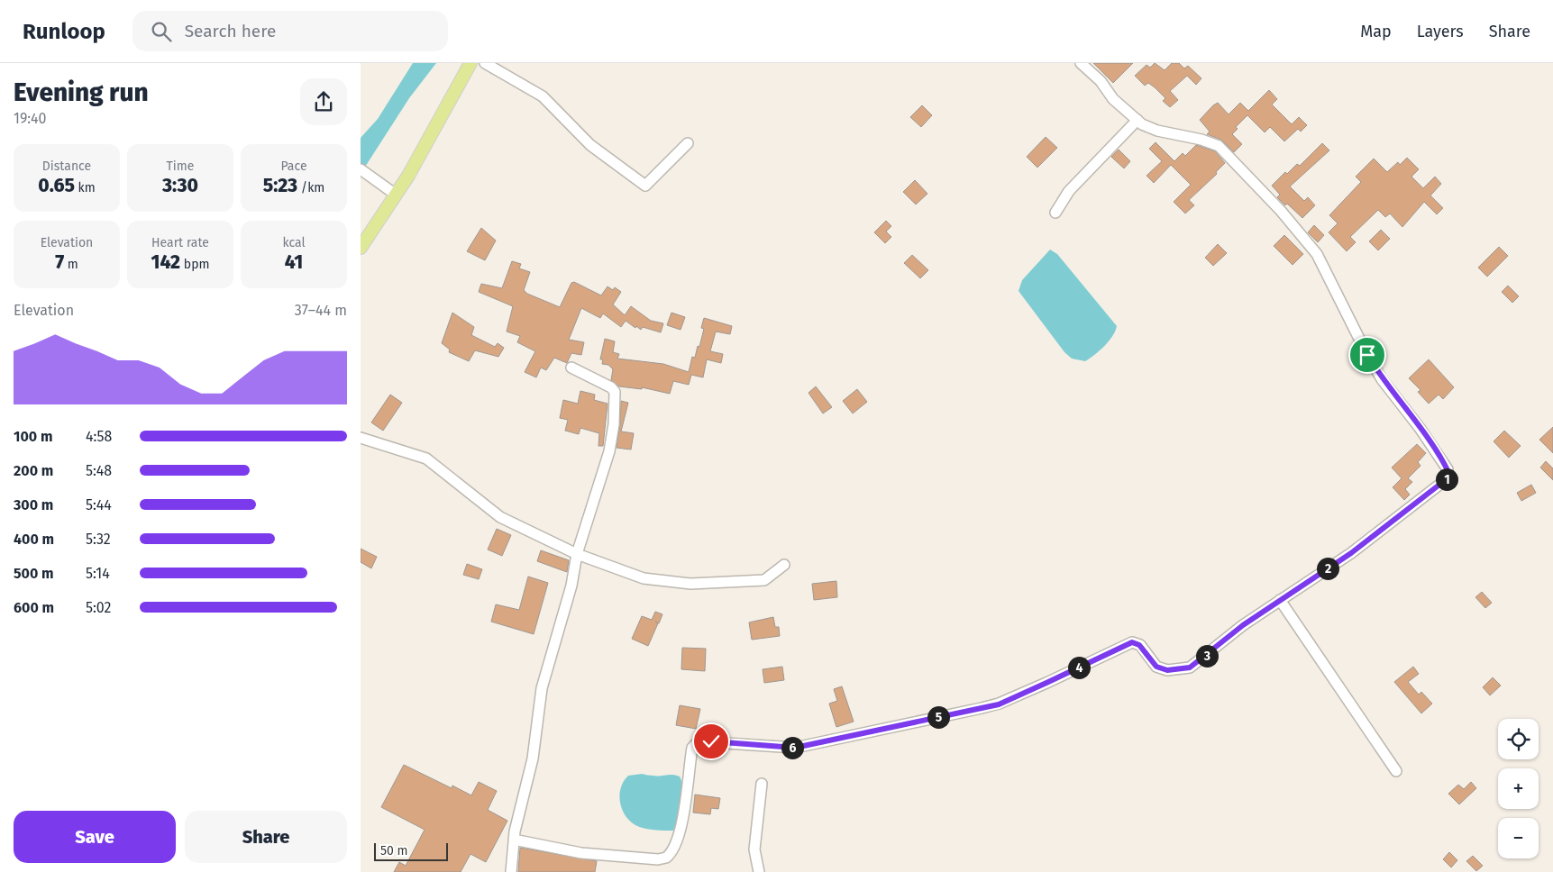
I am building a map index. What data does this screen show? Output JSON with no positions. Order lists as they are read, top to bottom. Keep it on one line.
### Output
{"scale_bar":"50 m","page":{"header":"Runloop","search":"Search here","nav":["Map","Layers","Share"],"heading":["Evening run","19:40"],"stats":[["Distance","0.65 km"],["Time","3:30"],["Pace","5:23 /km"],["Elevation","7 m"],["Heart rate","142 bpm"],["kcal","41"]],"chart":["Elevation","37–44 m"],"list":[{"name":"100 m","note":"4:58"},{"name":"200 m","note":"5:48"},{"name":"300 m","note":"5:44"},{"name":"400 m","note":"5:32"},{"name":"500 m","note":"5:14"},{"name":"600 m","note":"5:02"}],"pins":["1","2","3","4","5","6"],"map_buttons":["+","−"],"buttons":["Save","Share"],"scale":"50 m"}}
